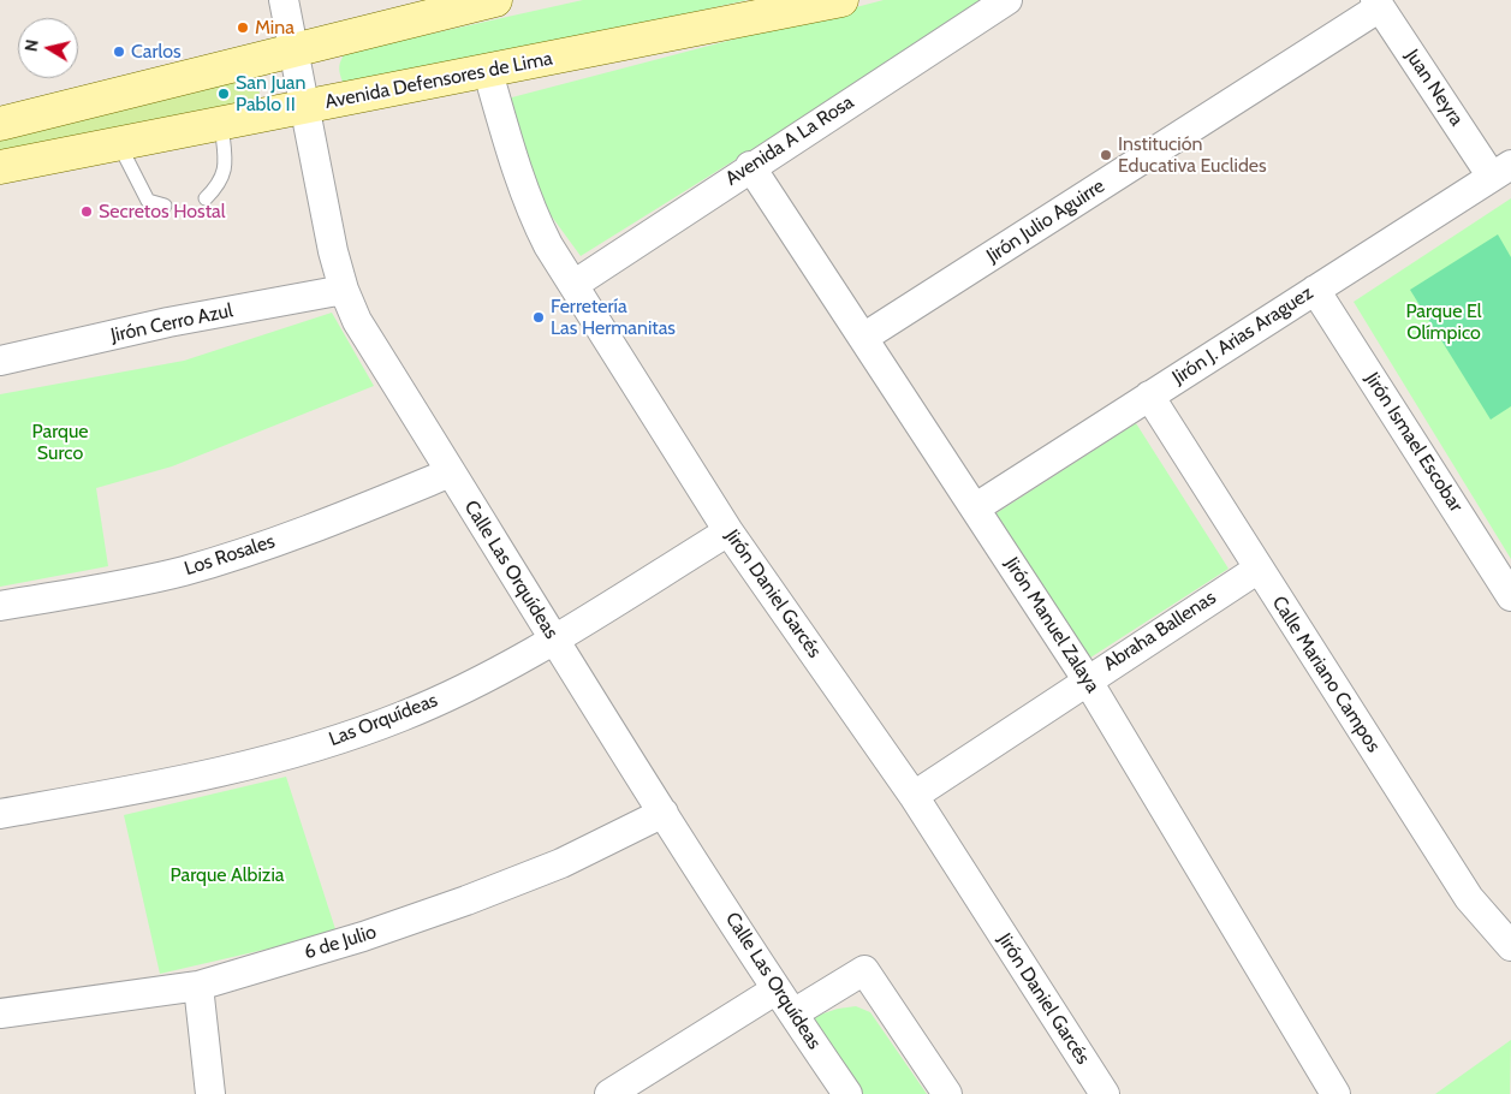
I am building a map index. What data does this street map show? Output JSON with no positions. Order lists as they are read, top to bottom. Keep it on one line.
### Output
{"streets":{"main road":["Avenida Defensores de Lima"],"street":["Juan Neyra","Avenida A La Rosa","Jirón Julio Aguirre","Jirón Cerro Azul","Jirón J. Arias Araguez","Jirón Ismael Escobar","Los Rosales","Calle Las Orquídeas","Jirón Daniel Garcés","Jirón Manuel Zalaya","Abraha Ballenas","Calle Mariano Campos","Las Orquídeas","6 de Julio"]},"crossings":[["Avenida Defensores de Lima","Calle Las Orquídeas"],["Avenida Defensores de Lima","Jirón Daniel Garcés"],["Juan Neyra","Jirón Julio Aguirre"],["Juan Neyra","Jirón J. Arias Araguez"],["Avenida A La Rosa","Jirón Daniel Garcés"],["Avenida A La Rosa","Jirón Manuel Zalaya"],["Jirón Julio Aguirre","Jirón Manuel Zalaya"],["Jirón Cerro Azul","Calle Las Orquídeas"],["Jirón J. Arias Araguez","Jirón Ismael Escobar"],["Jirón J. Arias Araguez","Jirón Manuel Zalaya"],["Jirón J. Arias Araguez","Calle Mariano Campos"],["Los Rosales","Calle Las Orquídeas"],["Calle Las Orquídeas","Las Orquídeas"],["Calle Las Orquídeas","6 de Julio"],["Jirón Daniel Garcés","Abraha Ballenas"],["Jirón Daniel Garcés","Las Orquídeas"],["Jirón Manuel Zalaya","Abraha Ballenas"],["Abraha Ballenas","Calle Mariano Campos"]],"parks":["Parque El Olímpico","Parque Surco","Parque Albizia"],"places":["Mina","Carlos","San Juan Pablo II","Institución Educativa Euclides","Secretos Hostal","Ferretería Las Hermanitas"],"north":"left"}
